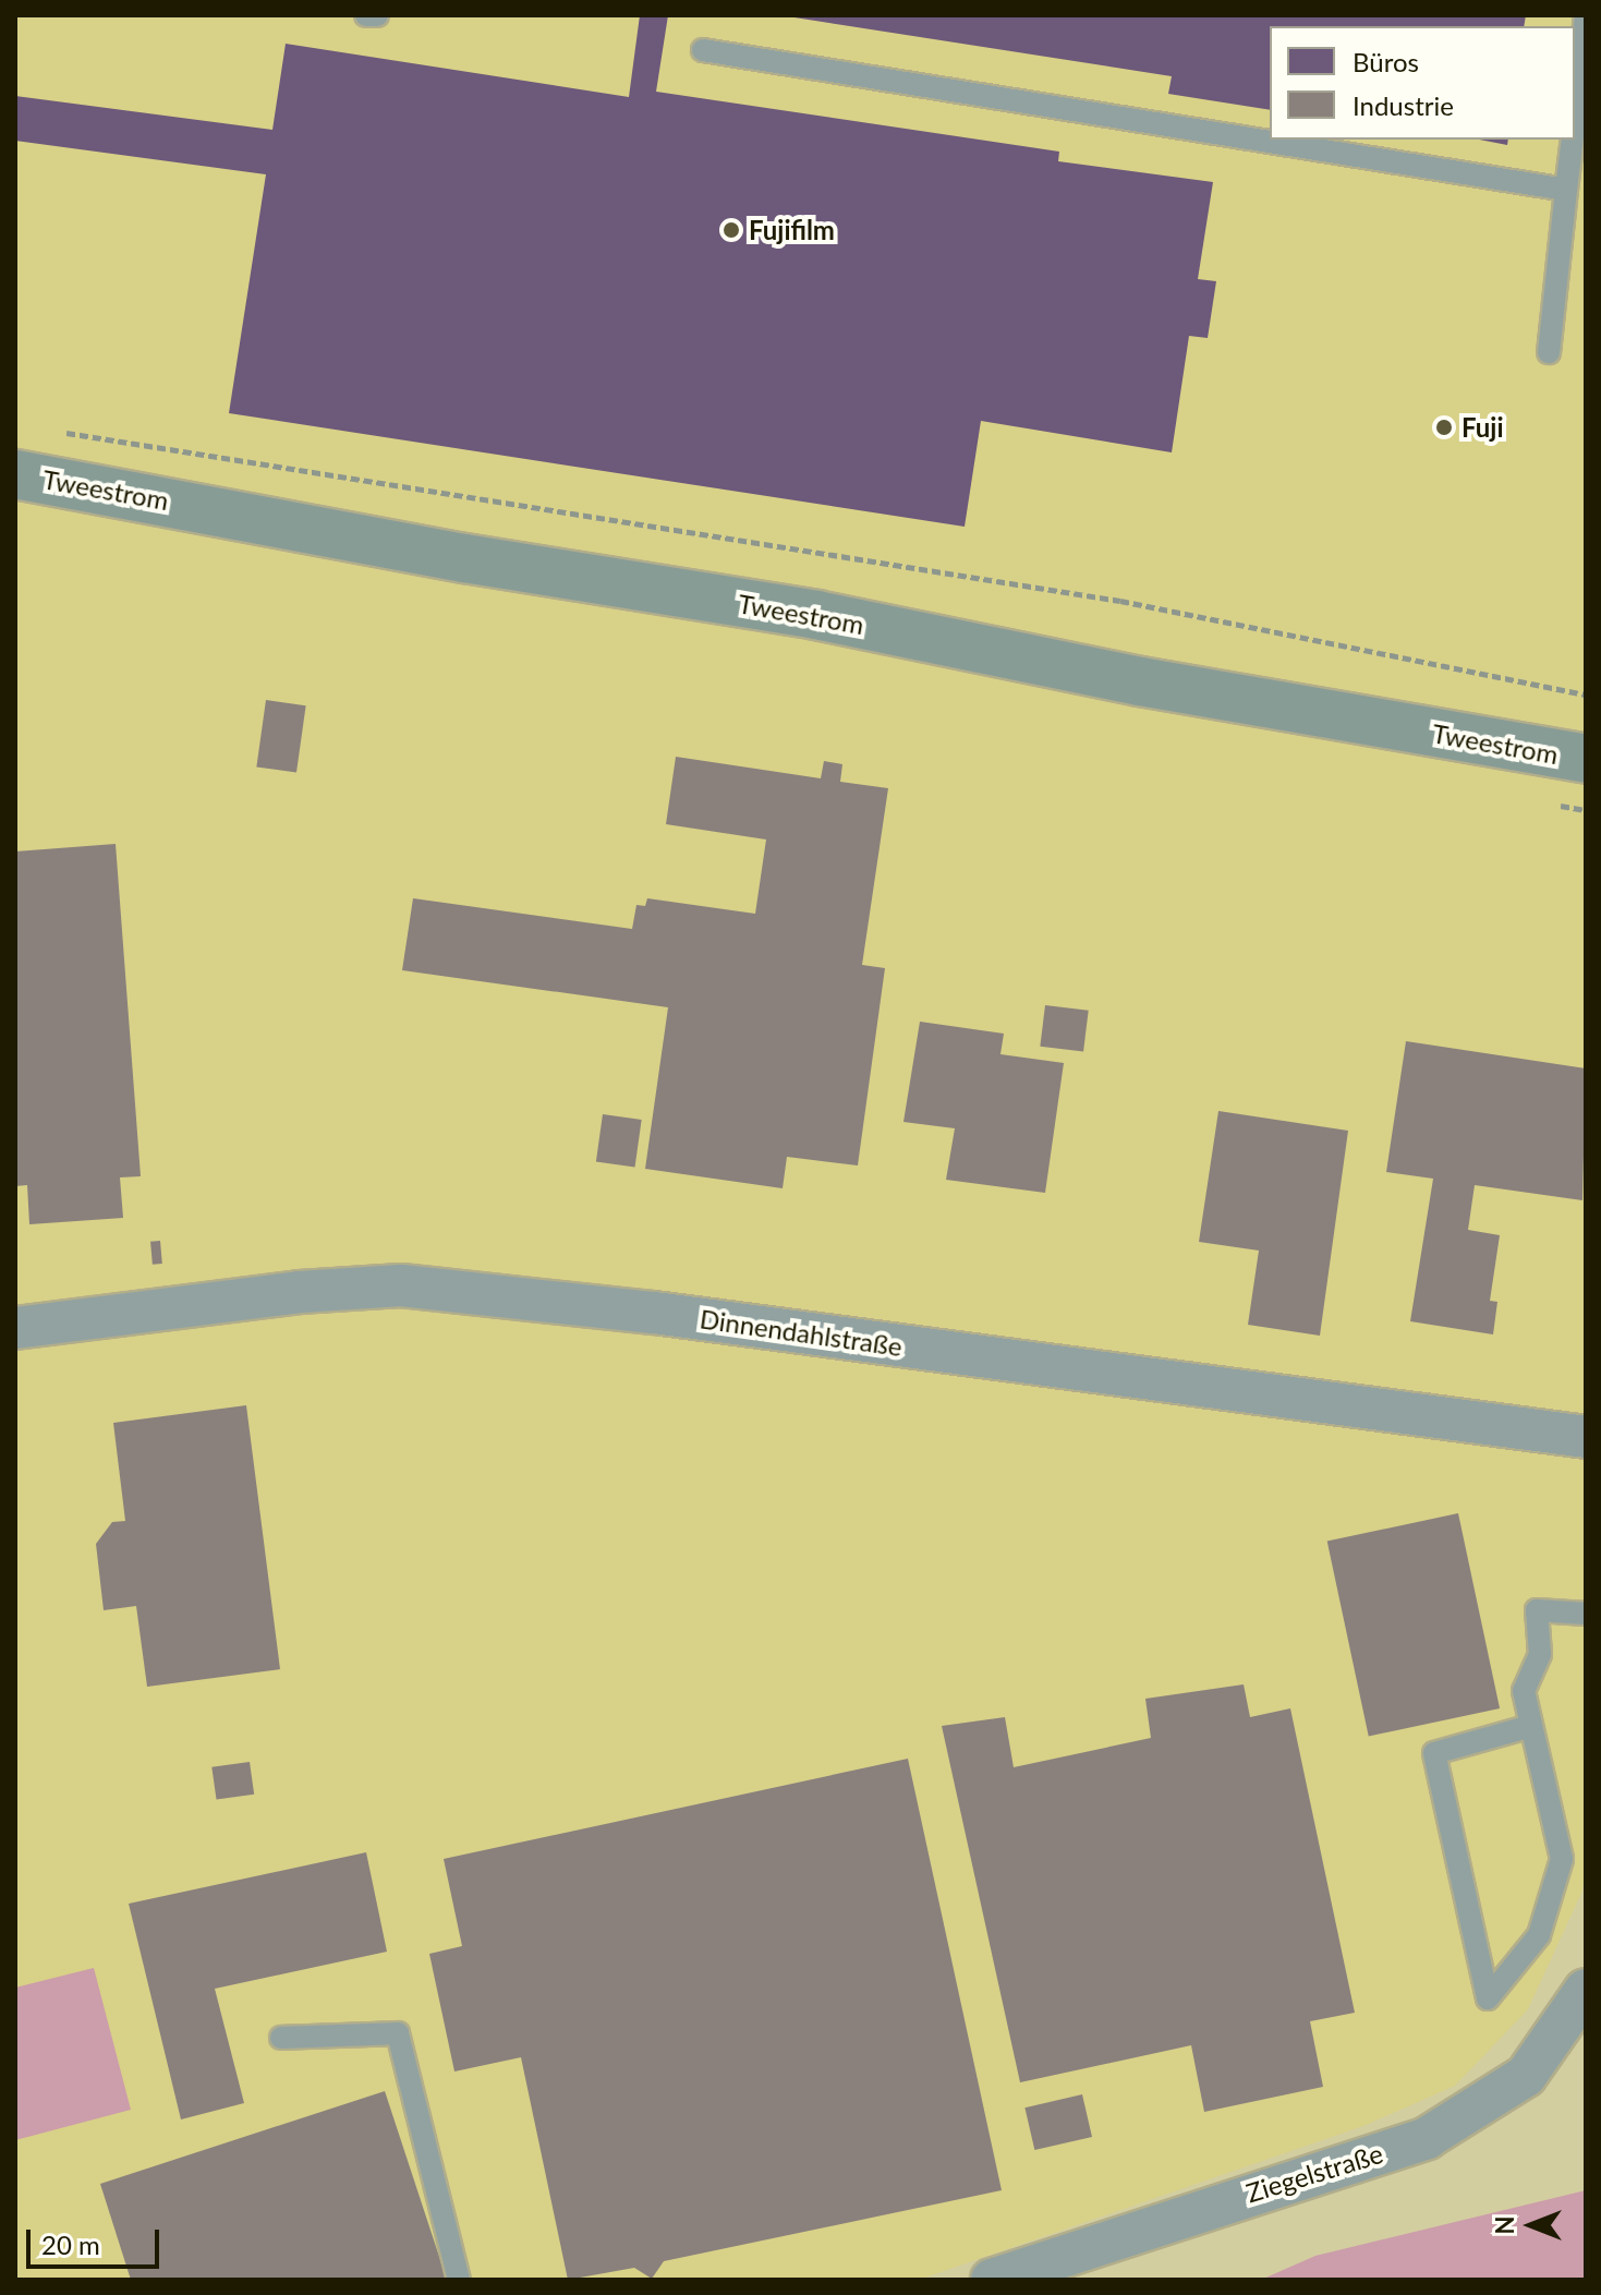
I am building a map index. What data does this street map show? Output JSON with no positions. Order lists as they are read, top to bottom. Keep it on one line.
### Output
{"streets":{"main road":["Tweestrom"],"street":["Dinnendahlstraße","Ziegelstraße"]},"places":["Fujifilm","Fuji"],"legend":["Büros","Industrie"],"scale_bar":"20 m","north":"left"}
